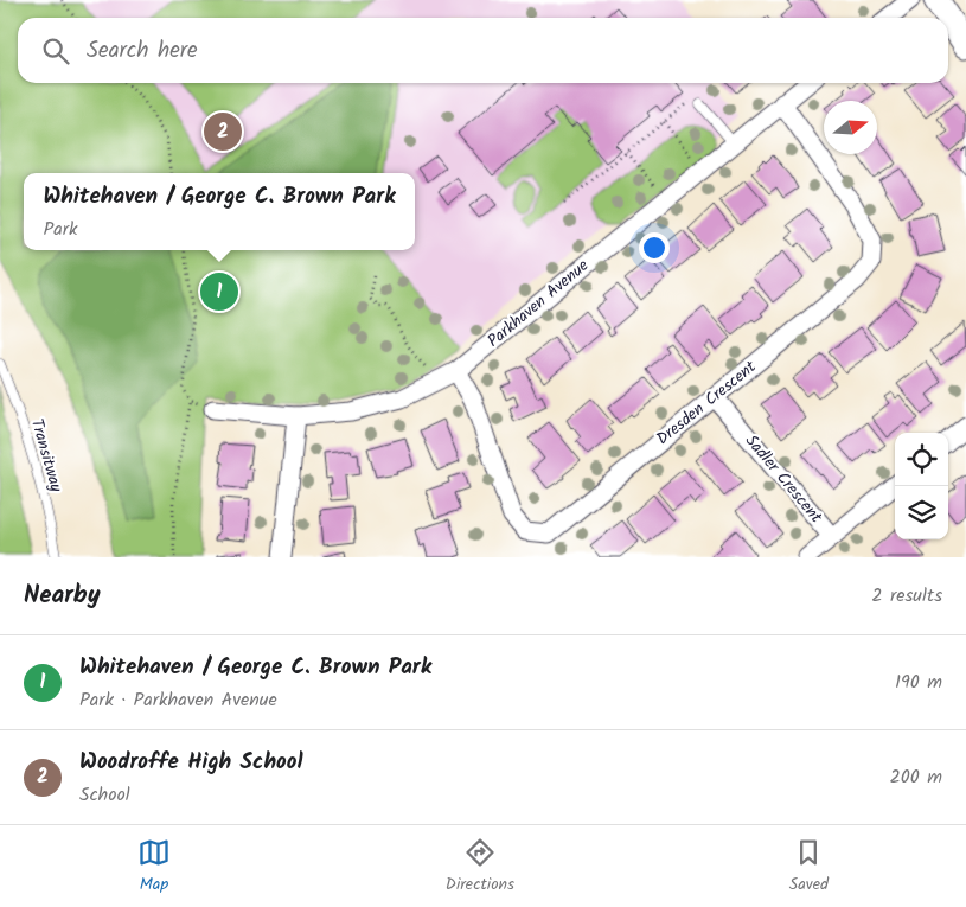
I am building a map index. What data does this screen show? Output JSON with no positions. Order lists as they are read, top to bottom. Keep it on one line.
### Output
{"streets":{"street":["Parkhaven Avenue","Dresden Crescent","Sadler Crescent"],"lane":["Transitway"]},"crossings":[["Parkhaven Avenue","Dresden Crescent"],["Dresden Crescent","Sadler Crescent"]],"north":"right","page":{"search":"Search here","pins":["2","1"],"popup":["Whitehaven / George C. Brown Park","Park"],"heading":["Nearby","2 results"],"list":[{"mark":"1","name":"Whitehaven / George C. Brown Park","note":"Park · Parkhaven Avenue","value":"190 m"},{"mark":"2","name":"Woodroffe High School","note":"School","value":"200 m"}],"nav":["Map","Directions","Saved"]}}
